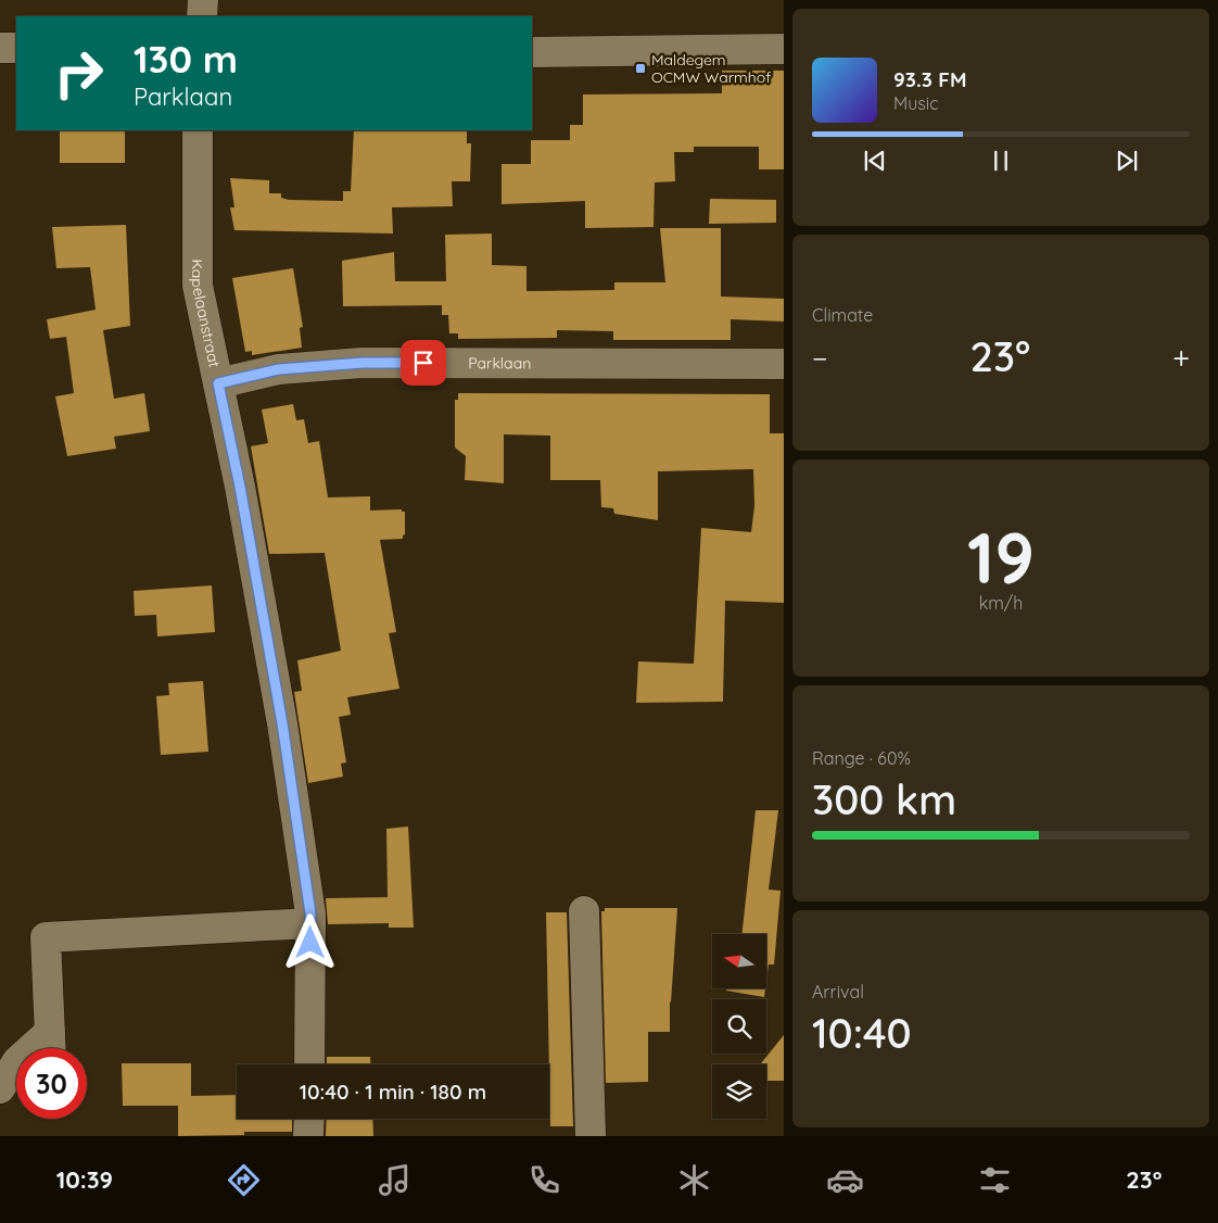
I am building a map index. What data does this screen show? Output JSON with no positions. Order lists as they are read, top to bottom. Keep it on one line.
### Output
{"streets":{"street":["Kapelaanstraat","Parklaan"]},"crossings":[["Kapelaanstraat","Parklaan"]],"places":{"transit":["Maldegem OCMW Warmhof"]},"north":"left","page":{"turn":["130 m","Parklaan"],"song":["93.3 FM","Music"],"tile":["Climate",["19","km/h"],["Range · 60%","300 km"],["Arrival","10:40"]],"heat":["−","23°","+"],"limit":"30","trip":"10:40 · 1 min · 180 m","tabs":["10:39","23°"]}}
